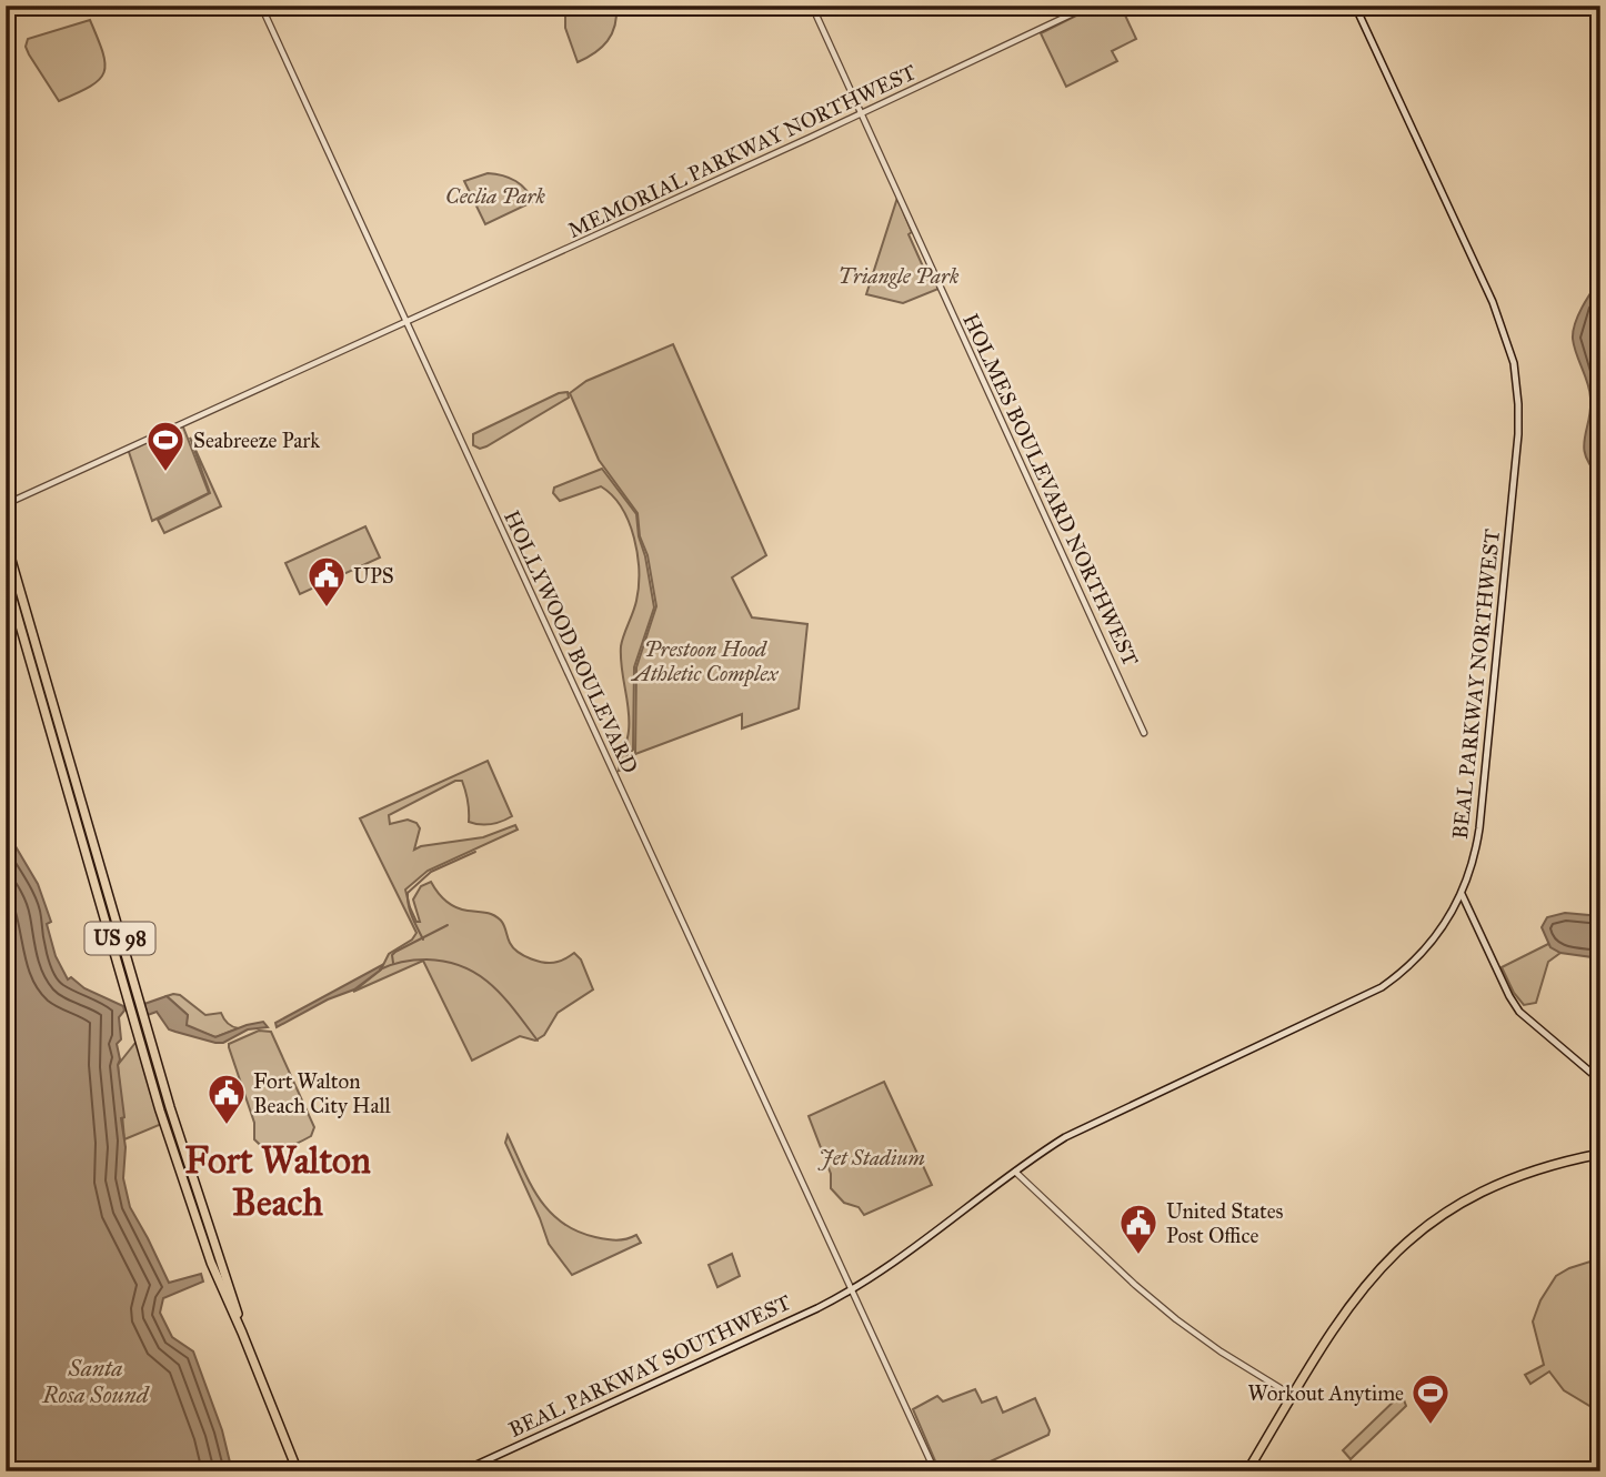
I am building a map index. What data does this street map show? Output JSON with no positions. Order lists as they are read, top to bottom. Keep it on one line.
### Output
{"streets":{"highway":["US 98"],"main road":["BEAL PARKWAY NORTHWEST","BEAL PARKWAY SOUTHWEST"],"street":["MEMORIAL PARKWAY NORTHWEST","HOLMES BOULEVARD NORTHWEST","HOLLYWOOD BOULEVARD"]},"crossings":[["MEMORIAL PARKWAY NORTHWEST","HOLMES BOULEVARD NORTHWEST"],["MEMORIAL PARKWAY NORTHWEST","HOLLYWOOD BOULEVARD"],["HOLLYWOOD BOULEVARD","BEAL PARKWAY NORTHWEST"],["HOLLYWOOD BOULEVARD","BEAL PARKWAY SOUTHWEST"],["BEAL PARKWAY NORTHWEST","BEAL PARKWAY SOUTHWEST"]],"districts":["Fort Walton Beach"],"water":["Santa Rosa Sound"],"parks":["Ceclia Park","Triangle Park","Prestoon Hood Athletic Complex","Jet Stadium"],"places":{"sports":["Seabreeze Park","Workout Anytime"],"public building":["UPS","Fort Walton Beach City Hall","United States Post Office"]}}
